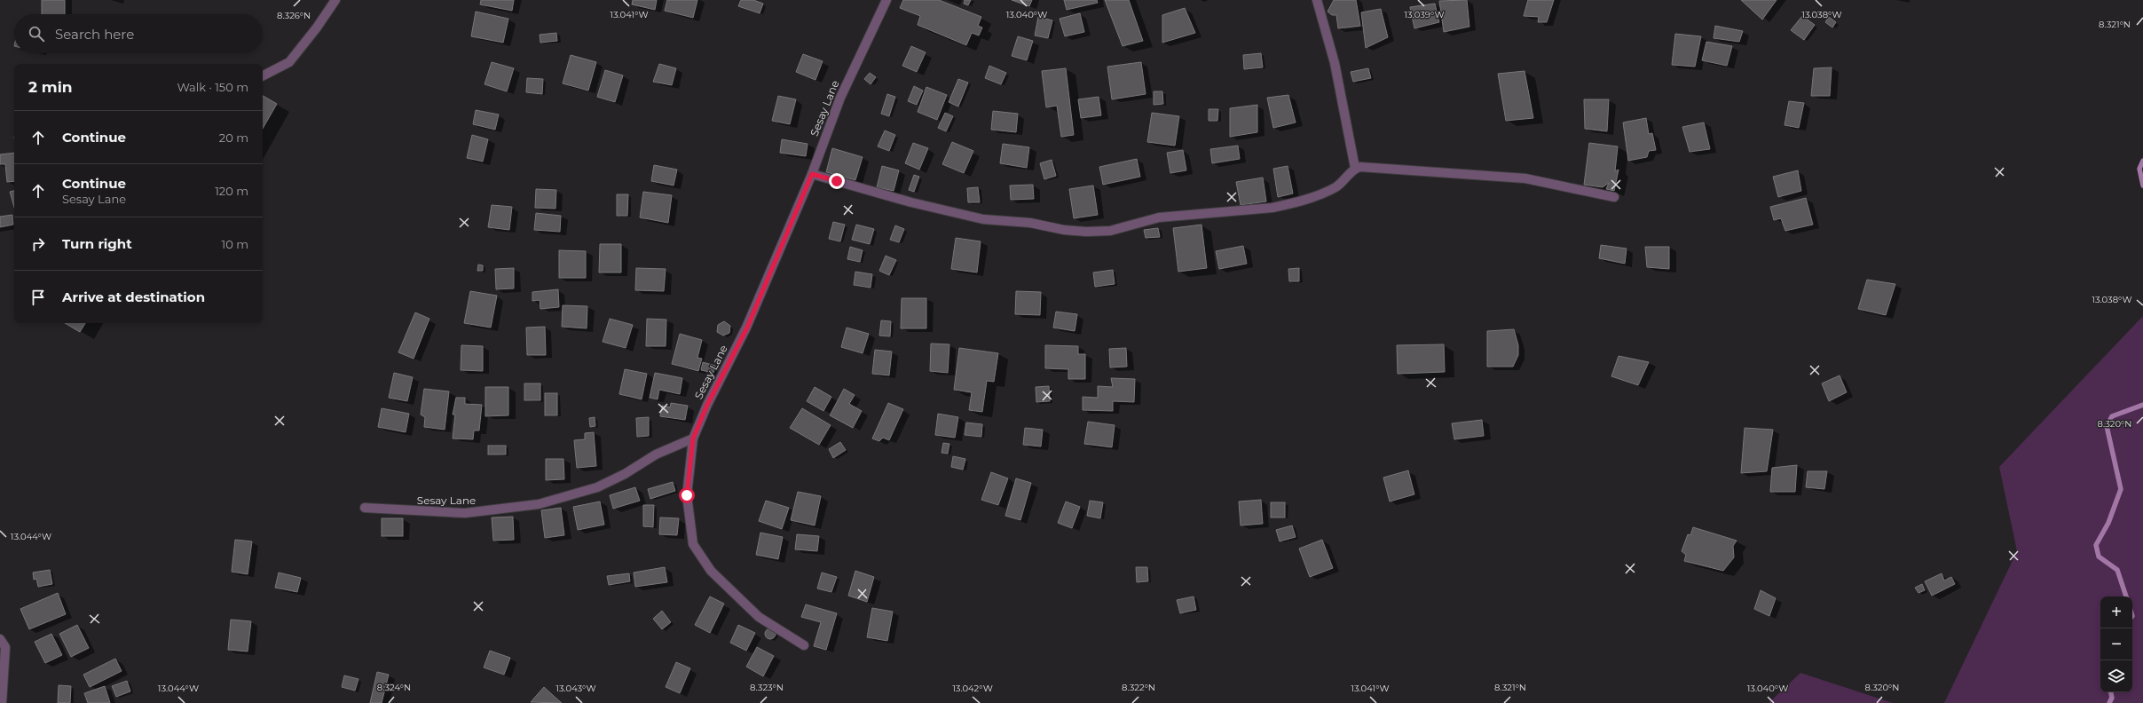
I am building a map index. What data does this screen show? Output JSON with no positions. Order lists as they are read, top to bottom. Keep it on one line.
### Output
{"streets":{"street":["Sesay Lane"]},"page":{"search":"Search here","heading":["2 min","Walk · 150 m"],"list":[["Continue","20 m"],["Continue","Sesay Lane","120 m"],["Turn right","10 m"],"Arrive at destination"],"map_buttons":["+","−"]},"coordinates":["13.041°W","13.040°W","13.039°W","13.038°W","8.326°N","8.321°N","8.320°N","13.044°W","8.324°N","8.323°N","8.322°N","13.043°W","13.042°W"]}
